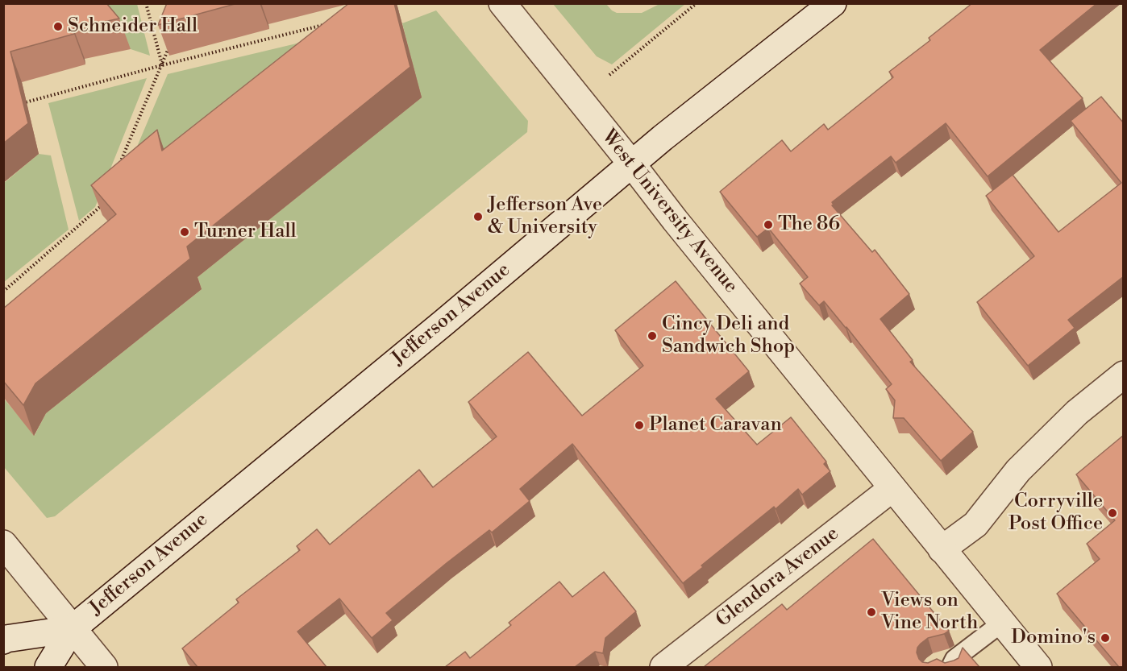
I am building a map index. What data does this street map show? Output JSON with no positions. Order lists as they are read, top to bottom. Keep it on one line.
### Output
{"streets":{"street":["West University Avenue","Jefferson Avenue","Glendora Avenue"]},"crossings":[["West University Avenue","Jefferson Avenue"],["West University Avenue","Glendora Avenue"]],"places":["Schneider Hall","Jefferson Ave & University","The 86","Turner Hall","Cincy Deli and Sandwich Shop","Planet Caravan","Corryville Post Office","Views on Vine North","Domino's"]}
